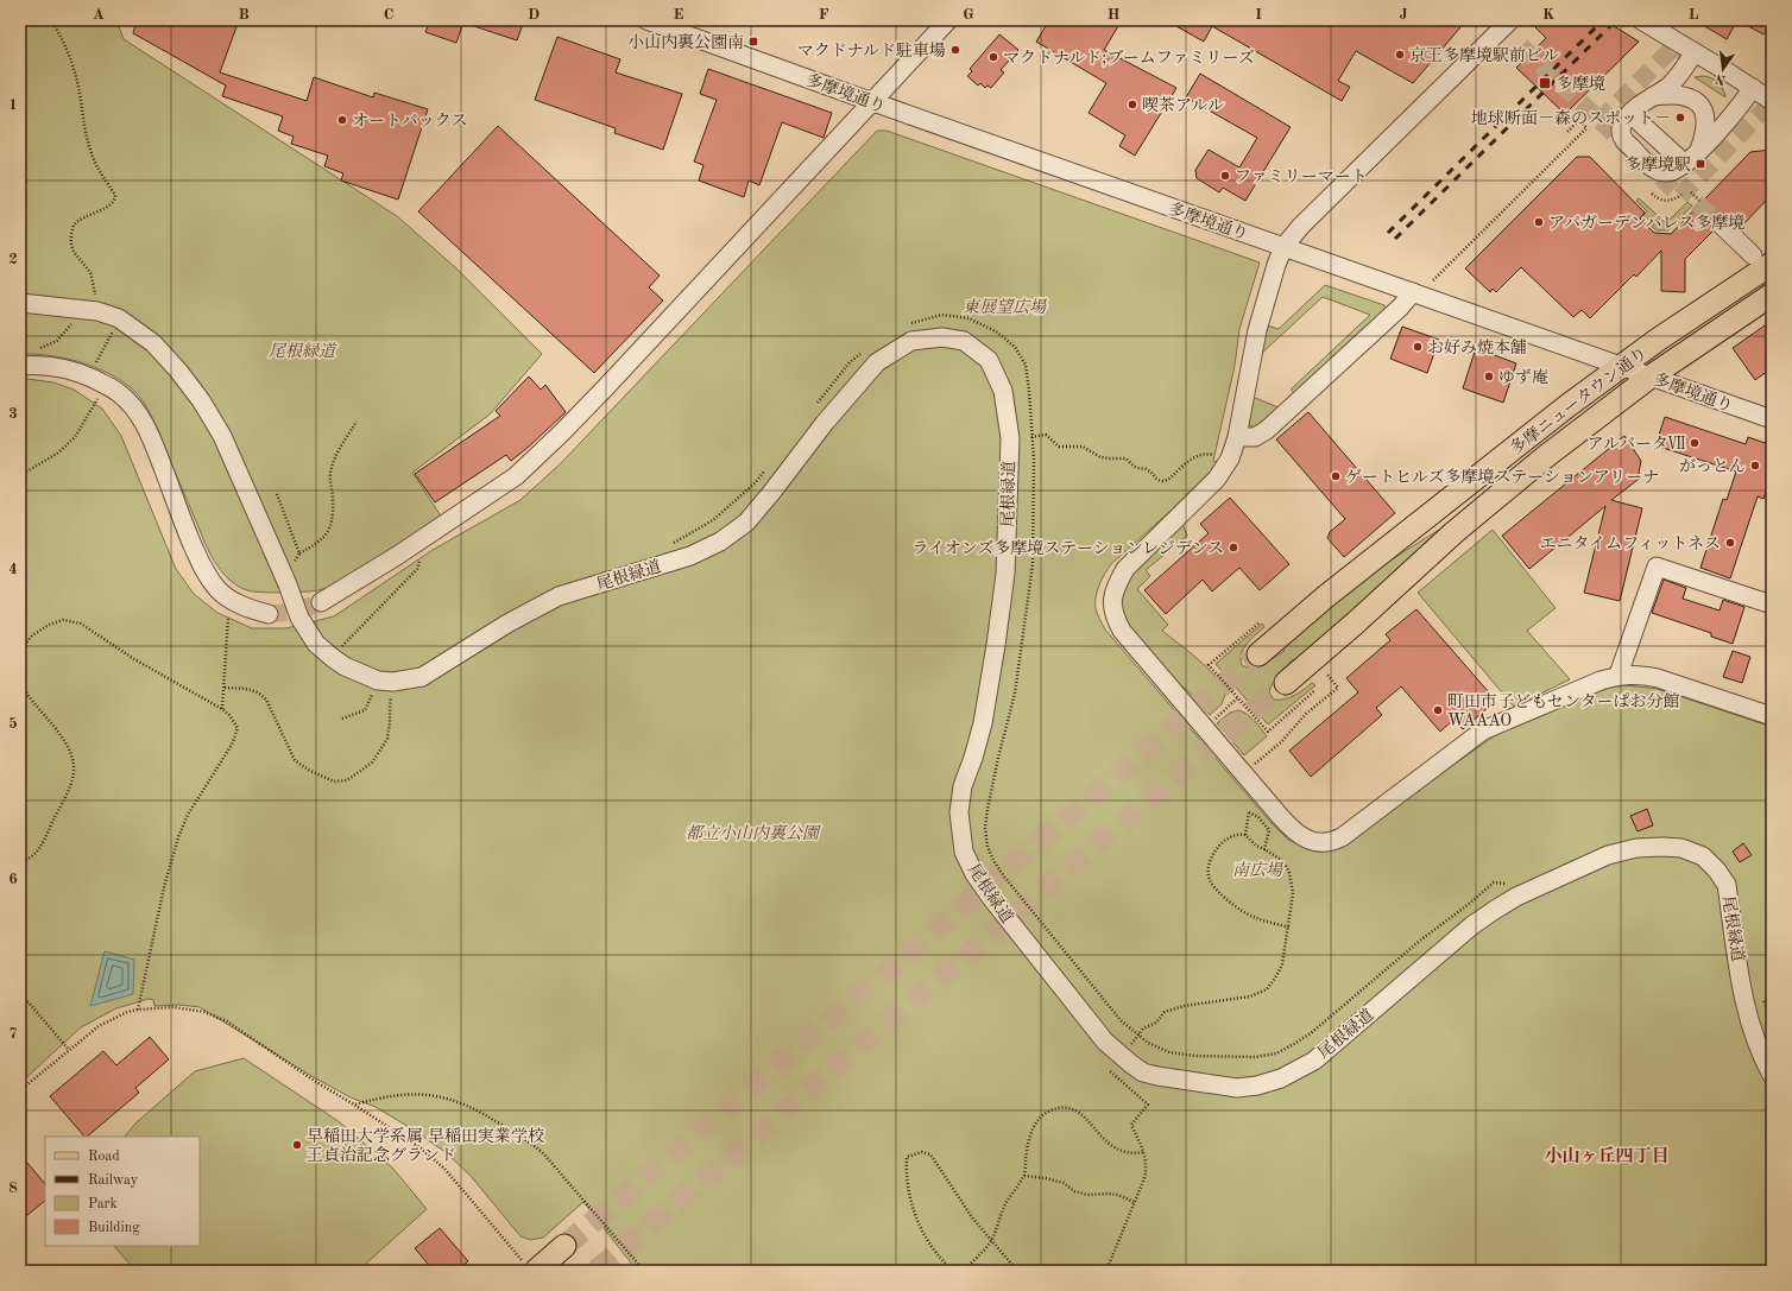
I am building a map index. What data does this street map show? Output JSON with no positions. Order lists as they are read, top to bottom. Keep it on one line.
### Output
{"streets":{"main road":["多摩ニュータウン通り"],"street":["多摩境通り","尾根緑道"]},"crossings":[["多摩境通り","多摩ニュータウン通り"]],"districts":["小山ヶ丘四丁目"],"parks":["東展望広場","尾根緑道","都立小山内裏公園","南広場"],"places":{"transit":["小山内裏公園南","多摩境","多摩境駅"],"other":["マクドナルド駐車場","京王多摩境駅前ビル","マクドナルド;ブームファミリーズ","喫茶アルル","地球断面－森のスポット－","オートバックス","ファミリーマート","アパガーデンパレス多摩境","お好み焼本舗","ゆず庵","アルバータⅦ","がっとん","ゲートヒルズ多摩境ステーションアリーナ","エニタイムフィットネス","ライオンズ多摩境ステーションレジデンス","町田市子どもセンターぱお分館 WAAAO","早稲田大学系属 早稲田実業学校 王貞治記念グランド"]},"legend":["Road","Railway","Park","Building"],"north":"bottom","grid":{"columns":["A","B","C","D","E","F","G","H","I","J","K","L"],"rows":["1","2","3","4","5","6","7","8"]}}
